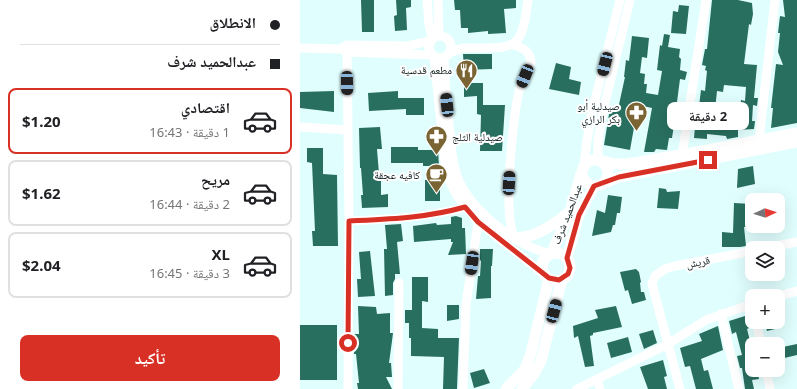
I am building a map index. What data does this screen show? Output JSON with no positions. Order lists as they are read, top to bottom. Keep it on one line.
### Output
{"streets":{"main road":["عبدالحميد شرف"],"street":["قريش"]},"places":{"restaurant":["مطعم قدسية"],"pharmacy":["صيدلية أبو بكر الرازي","صيدلية الثلج"],"cafe":["كافيه عجقة"]},"north":"right","page":{"banner":["الانطلاق","عبدالحميد شرف"],"list":[{"name":"اقتصادي","note":"1 دقيقة · 16:43","value":"$1.20"},{"name":"مريح","note":"2 دقيقة · 16:44","value":"$1.62"},{"name":"XL","note":"3 دقيقة · 16:45","value":"$2.04"}],"bubble":"2 دقيقة","map_buttons":["+","−"],"buttons":"تأكيد"}}
